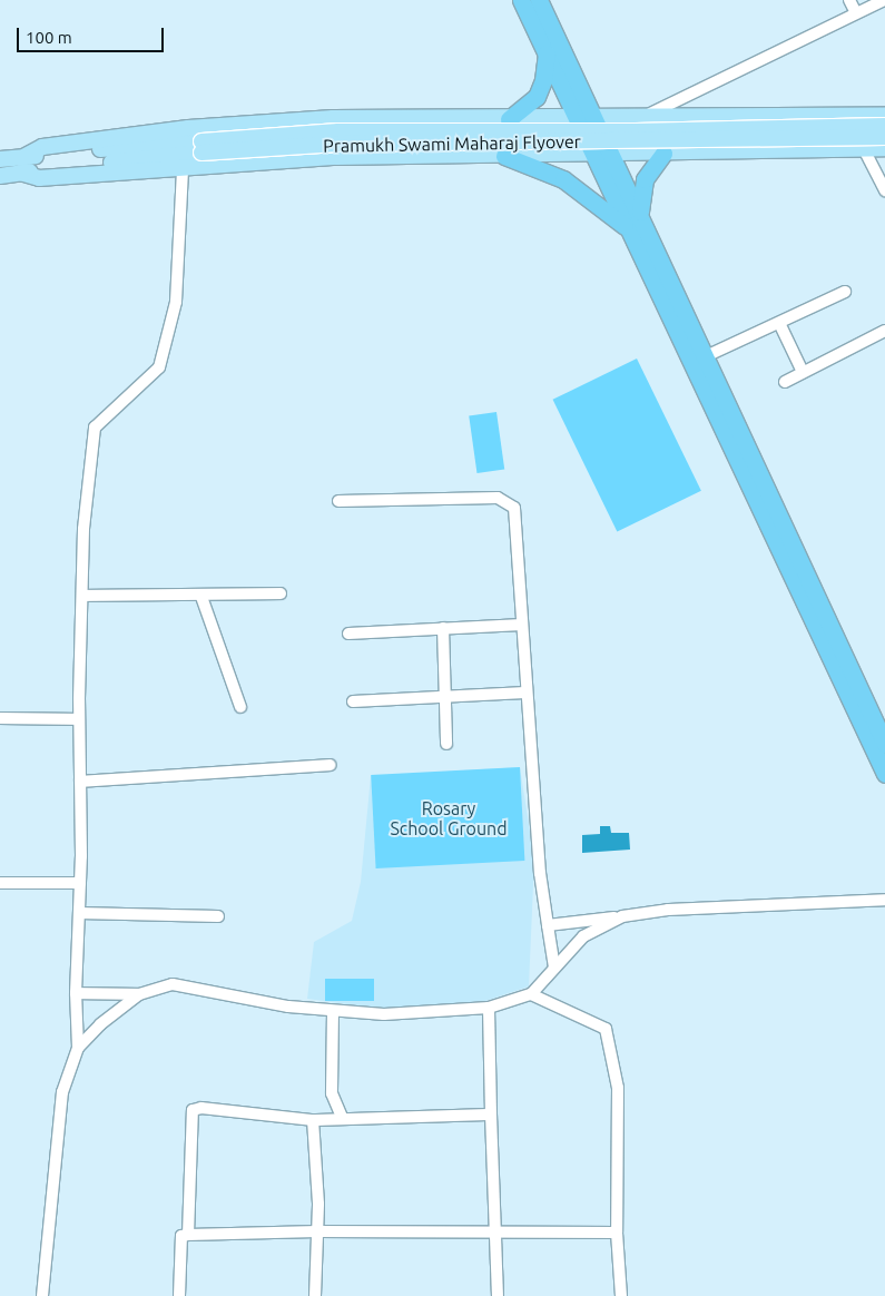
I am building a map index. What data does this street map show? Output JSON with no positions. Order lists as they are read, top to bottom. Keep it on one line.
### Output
{"streets":{"main road":["Pramukh Swami Maharaj Flyover"]},"parks":["Rosary School Ground"],"scale_bar":"100 m"}
